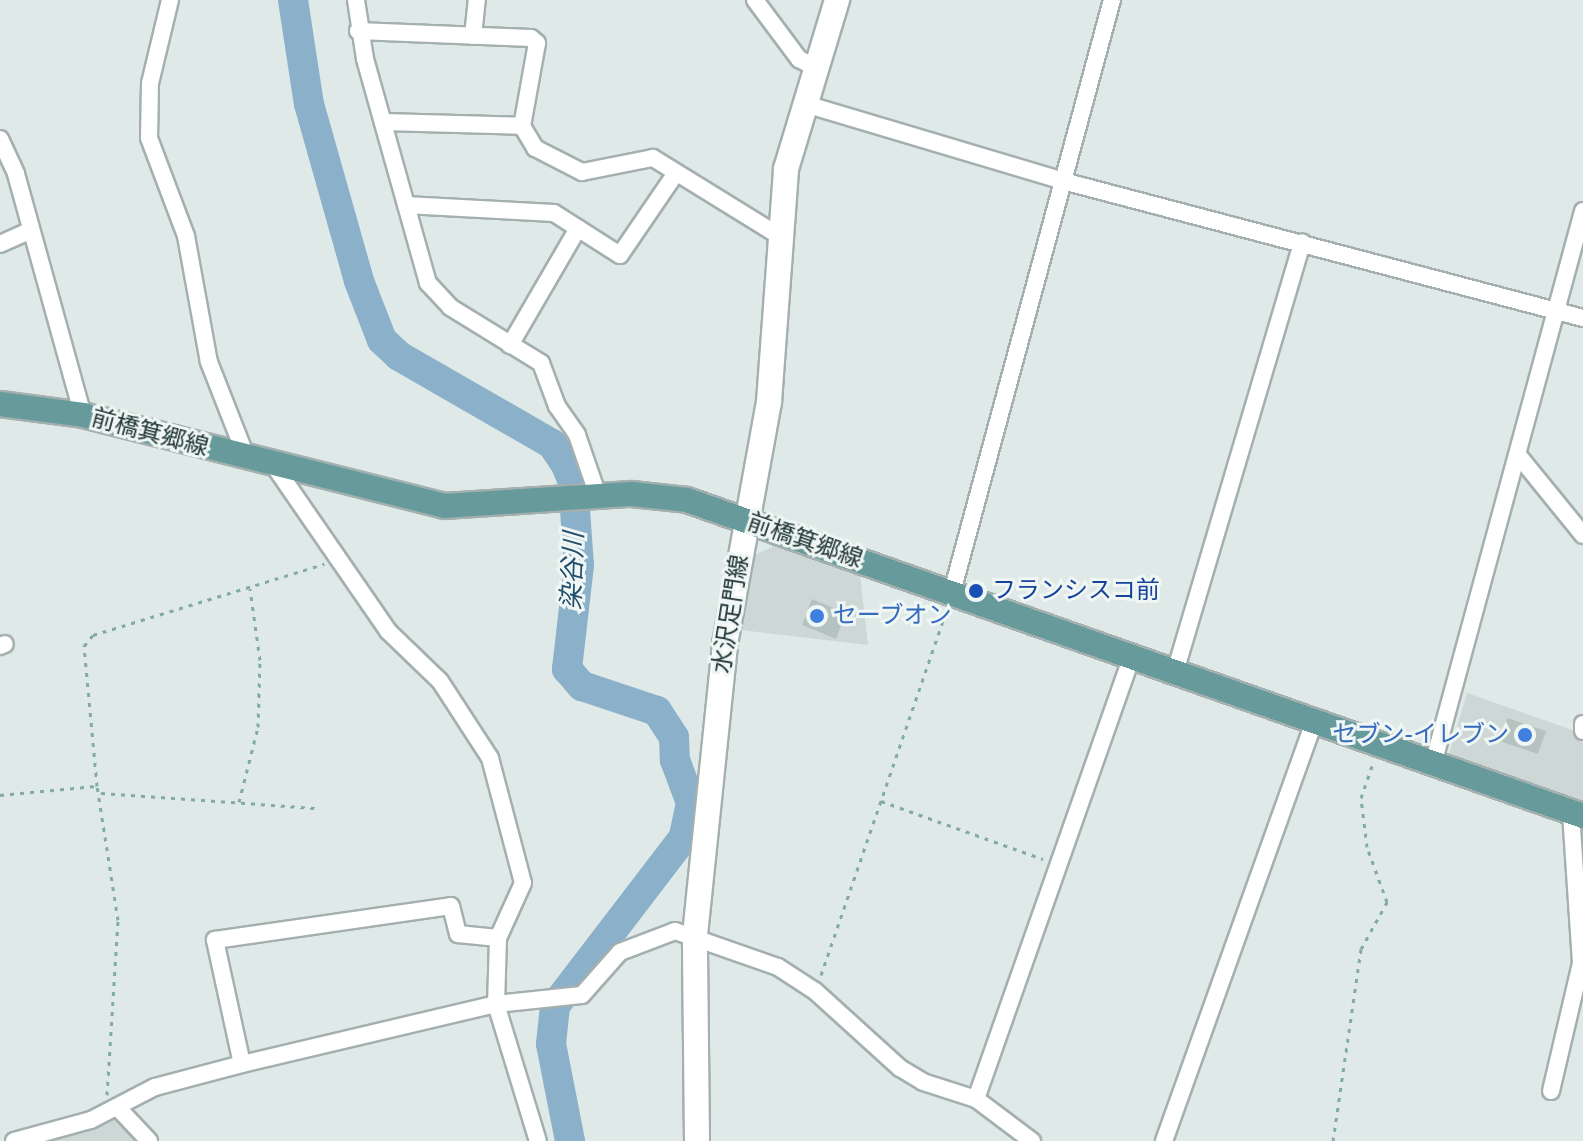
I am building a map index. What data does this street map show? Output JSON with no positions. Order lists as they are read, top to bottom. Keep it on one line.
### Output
{"streets":{"main road":["前橋箕郷線","水沢足門線"]},"crossings":[["前橋箕郷線","水沢足門線"]],"water":["染谷川"],"places":["フランシスコ前","セーブオン","セブン-イレブン"]}
